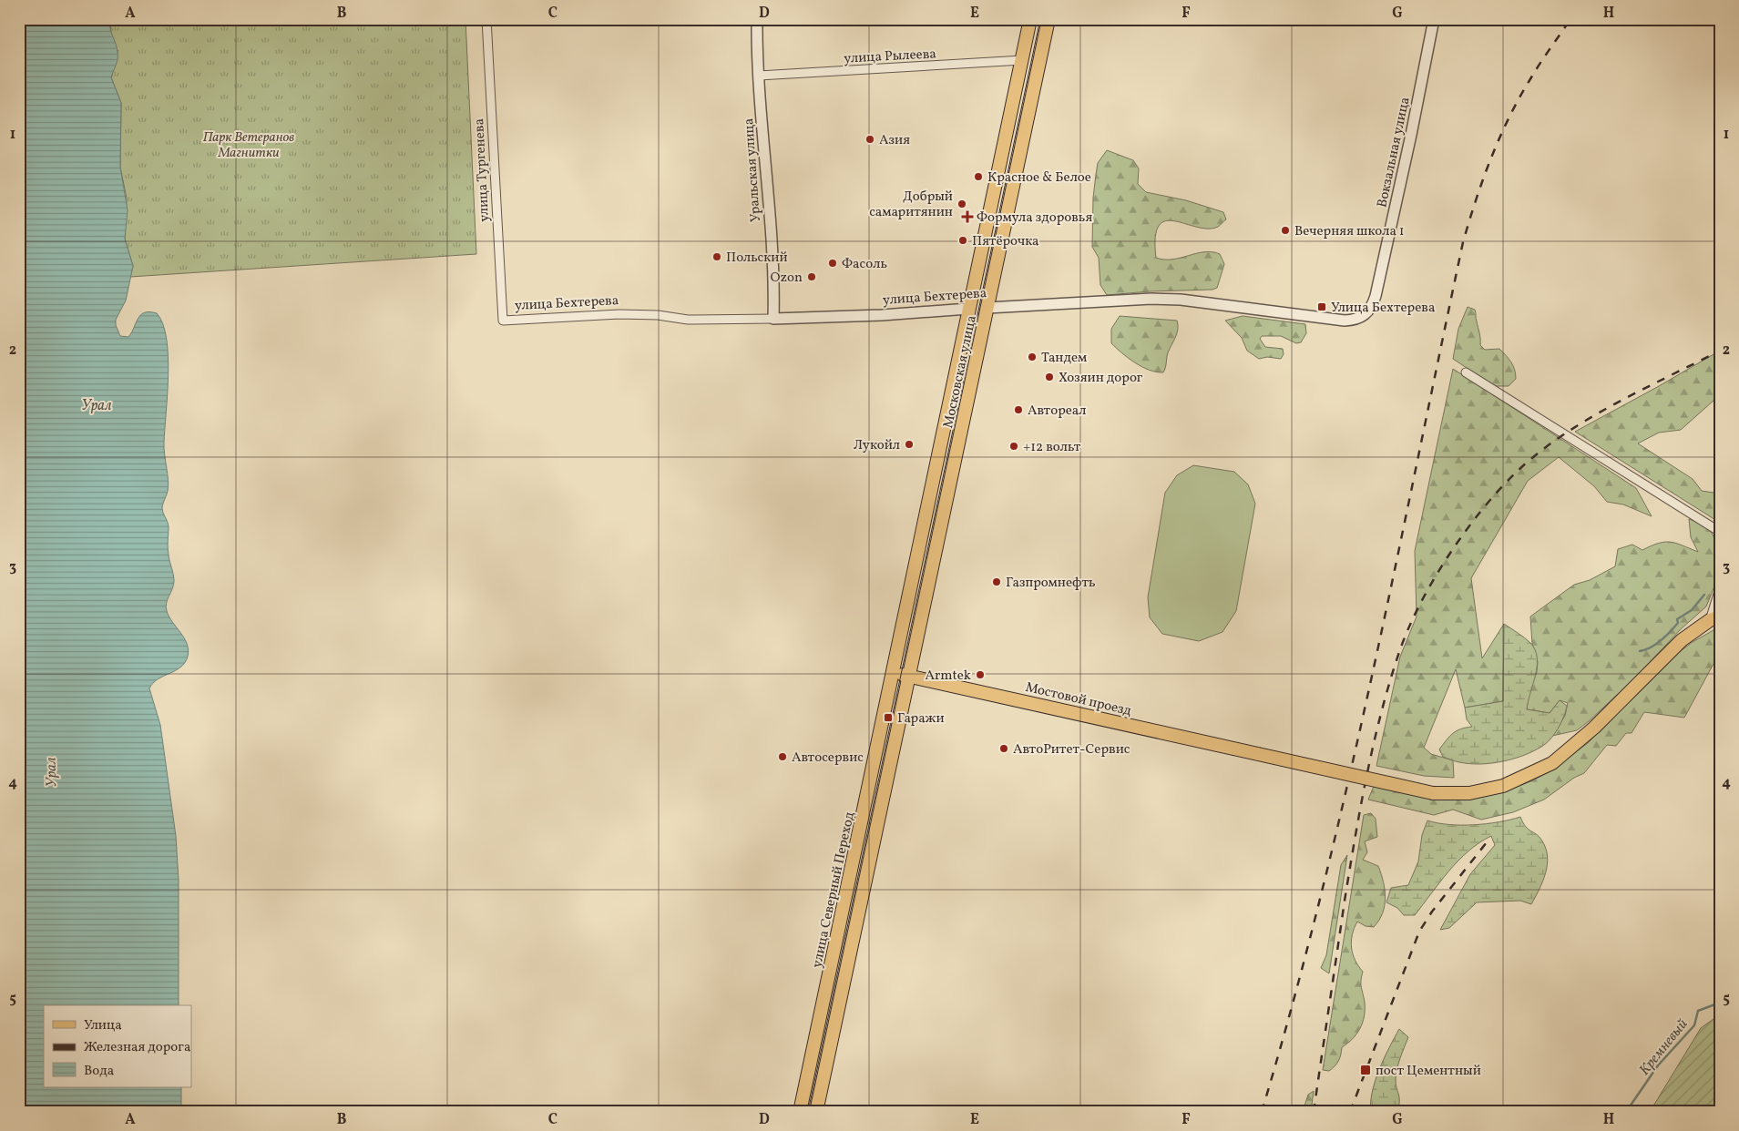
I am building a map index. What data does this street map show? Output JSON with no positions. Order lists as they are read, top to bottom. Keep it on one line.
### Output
{"streets":{"main road":["улица Бехтерева","Московская улица","Мостовой проезд","улица Северный Переход"],"street":["улица Рылеева","Вокзальная улица","улица Тургенева","Уральская улица"]},"crossings":[["улица Рылеева","Уральская улица"],["улица Рылеева","Московская улица"],["Вокзальная улица","улица Бехтерева"],["улица Тургенева","улица Бехтерева"],["Уральская улица","улица Бехтерева"],["улица Бехтерева","Московская улица"],["Московская улица","Мостовой проезд"],["Московская улица","улица Северный Переход"],["Мостовой проезд","улица Северный Переход"]],"water":["Урал","Кремневый"],"parks":["Парк Ветеранов Магнитки"],"places":{"other":["Азия","Красное & Белое","Добрый самаритянин","Вечерняя школа 1","Пятёрочка","Польский","Фасоль","Ozon","Тандем","Хозяин дорог","Автореал","Лукойл","+12 вольт","Газпромнефть","Armtek","АвтоРитет-Сервис","Автосервис"],"health":["Формула здоровья"],"transit":["Улица Бехтерева","Гаражи","пост Цементный"]},"legend":["Улица","Железная дорога","Вода"],"grid":{"columns":["A","B","C","D","E","F","G","H"],"rows":["1","2","3","4","5"]}}
